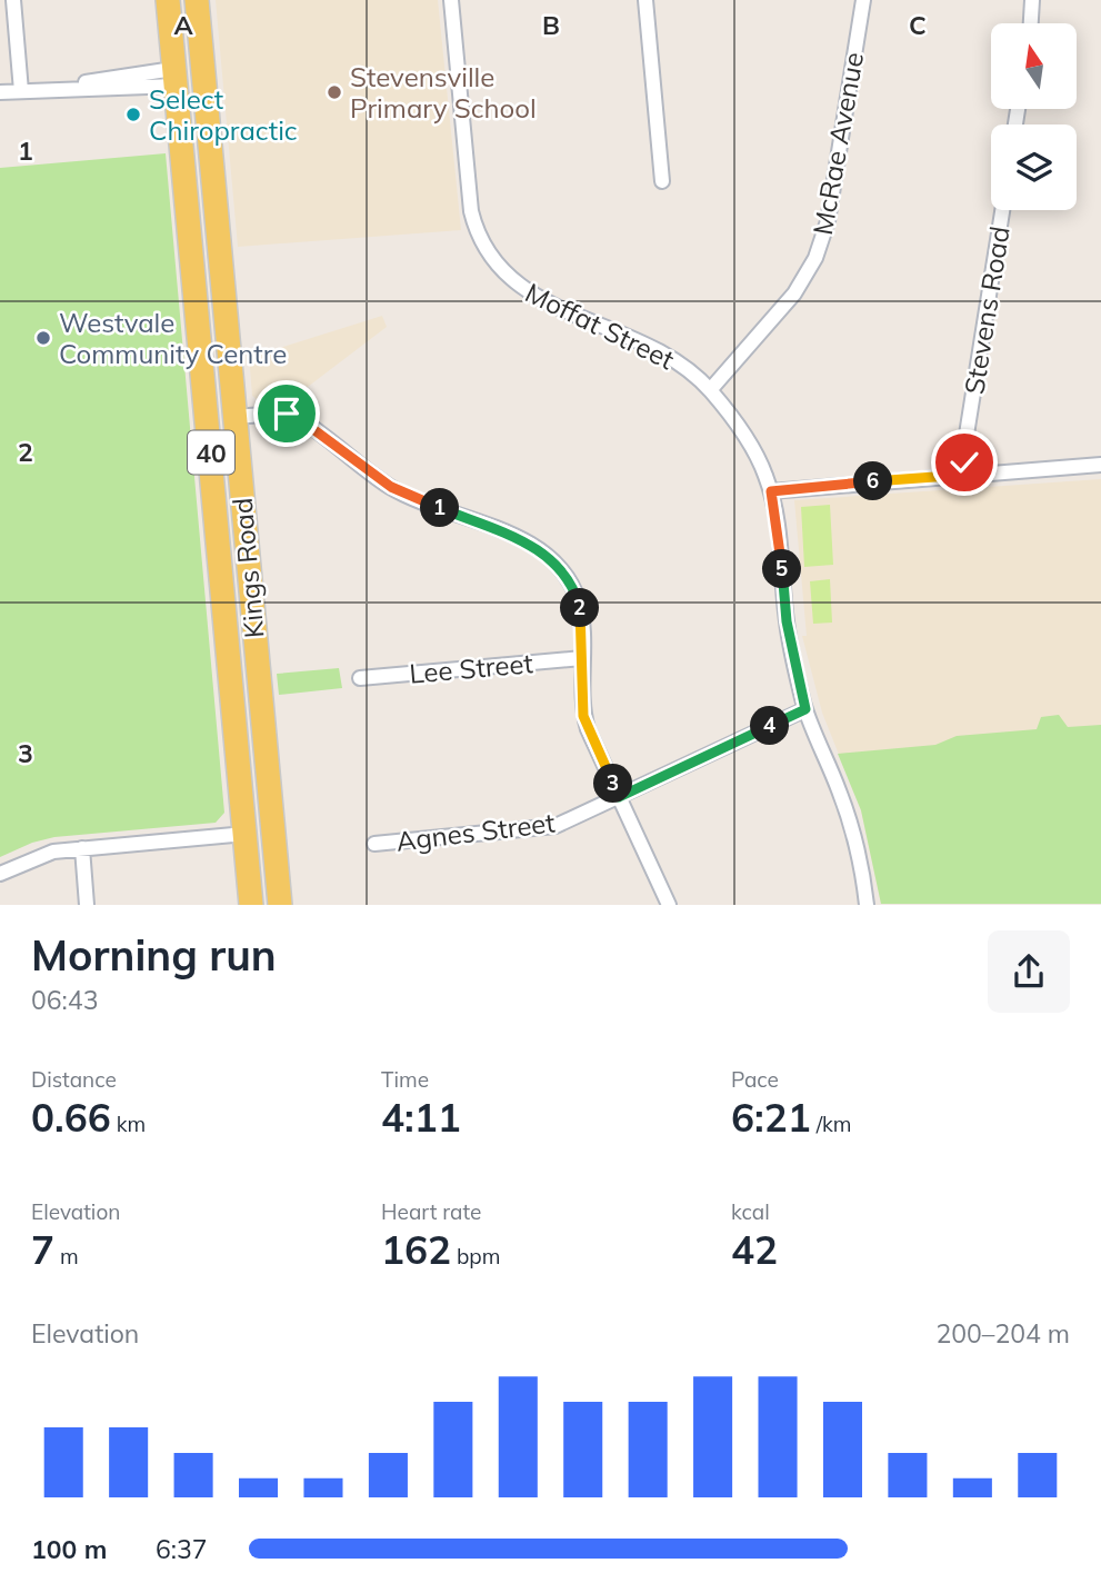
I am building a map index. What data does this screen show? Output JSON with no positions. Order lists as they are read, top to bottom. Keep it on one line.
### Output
{"streets":{"main road":["40","Kings Road"],"street":["McRae Avenue","Stevens Road","Moffat Street","Lee Street","Agnes Street"]},"crossings":[["McRae Avenue","Moffat Street"],["Moffat Street","Agnes Street"]],"places":["Stevensville Primary School","Select Chiropractic","Westvale Community Centre"],"north":"top","page":{"pins":["6","1","5","2","4","3"],"heading":["Morning run","06:43"],"stats":[["Distance","0.66 km"],["Time","4:11"],["Pace","6:21 /km"],["Elevation","7 m"],["Heart rate","162 bpm"],["kcal","42"]],"chart":["Elevation","200–204 m"],"list":[{"name":"100 m","note":"6:37"}]},"grid":{"columns":["A","B","C"],"rows":["1","2","3"]}}
